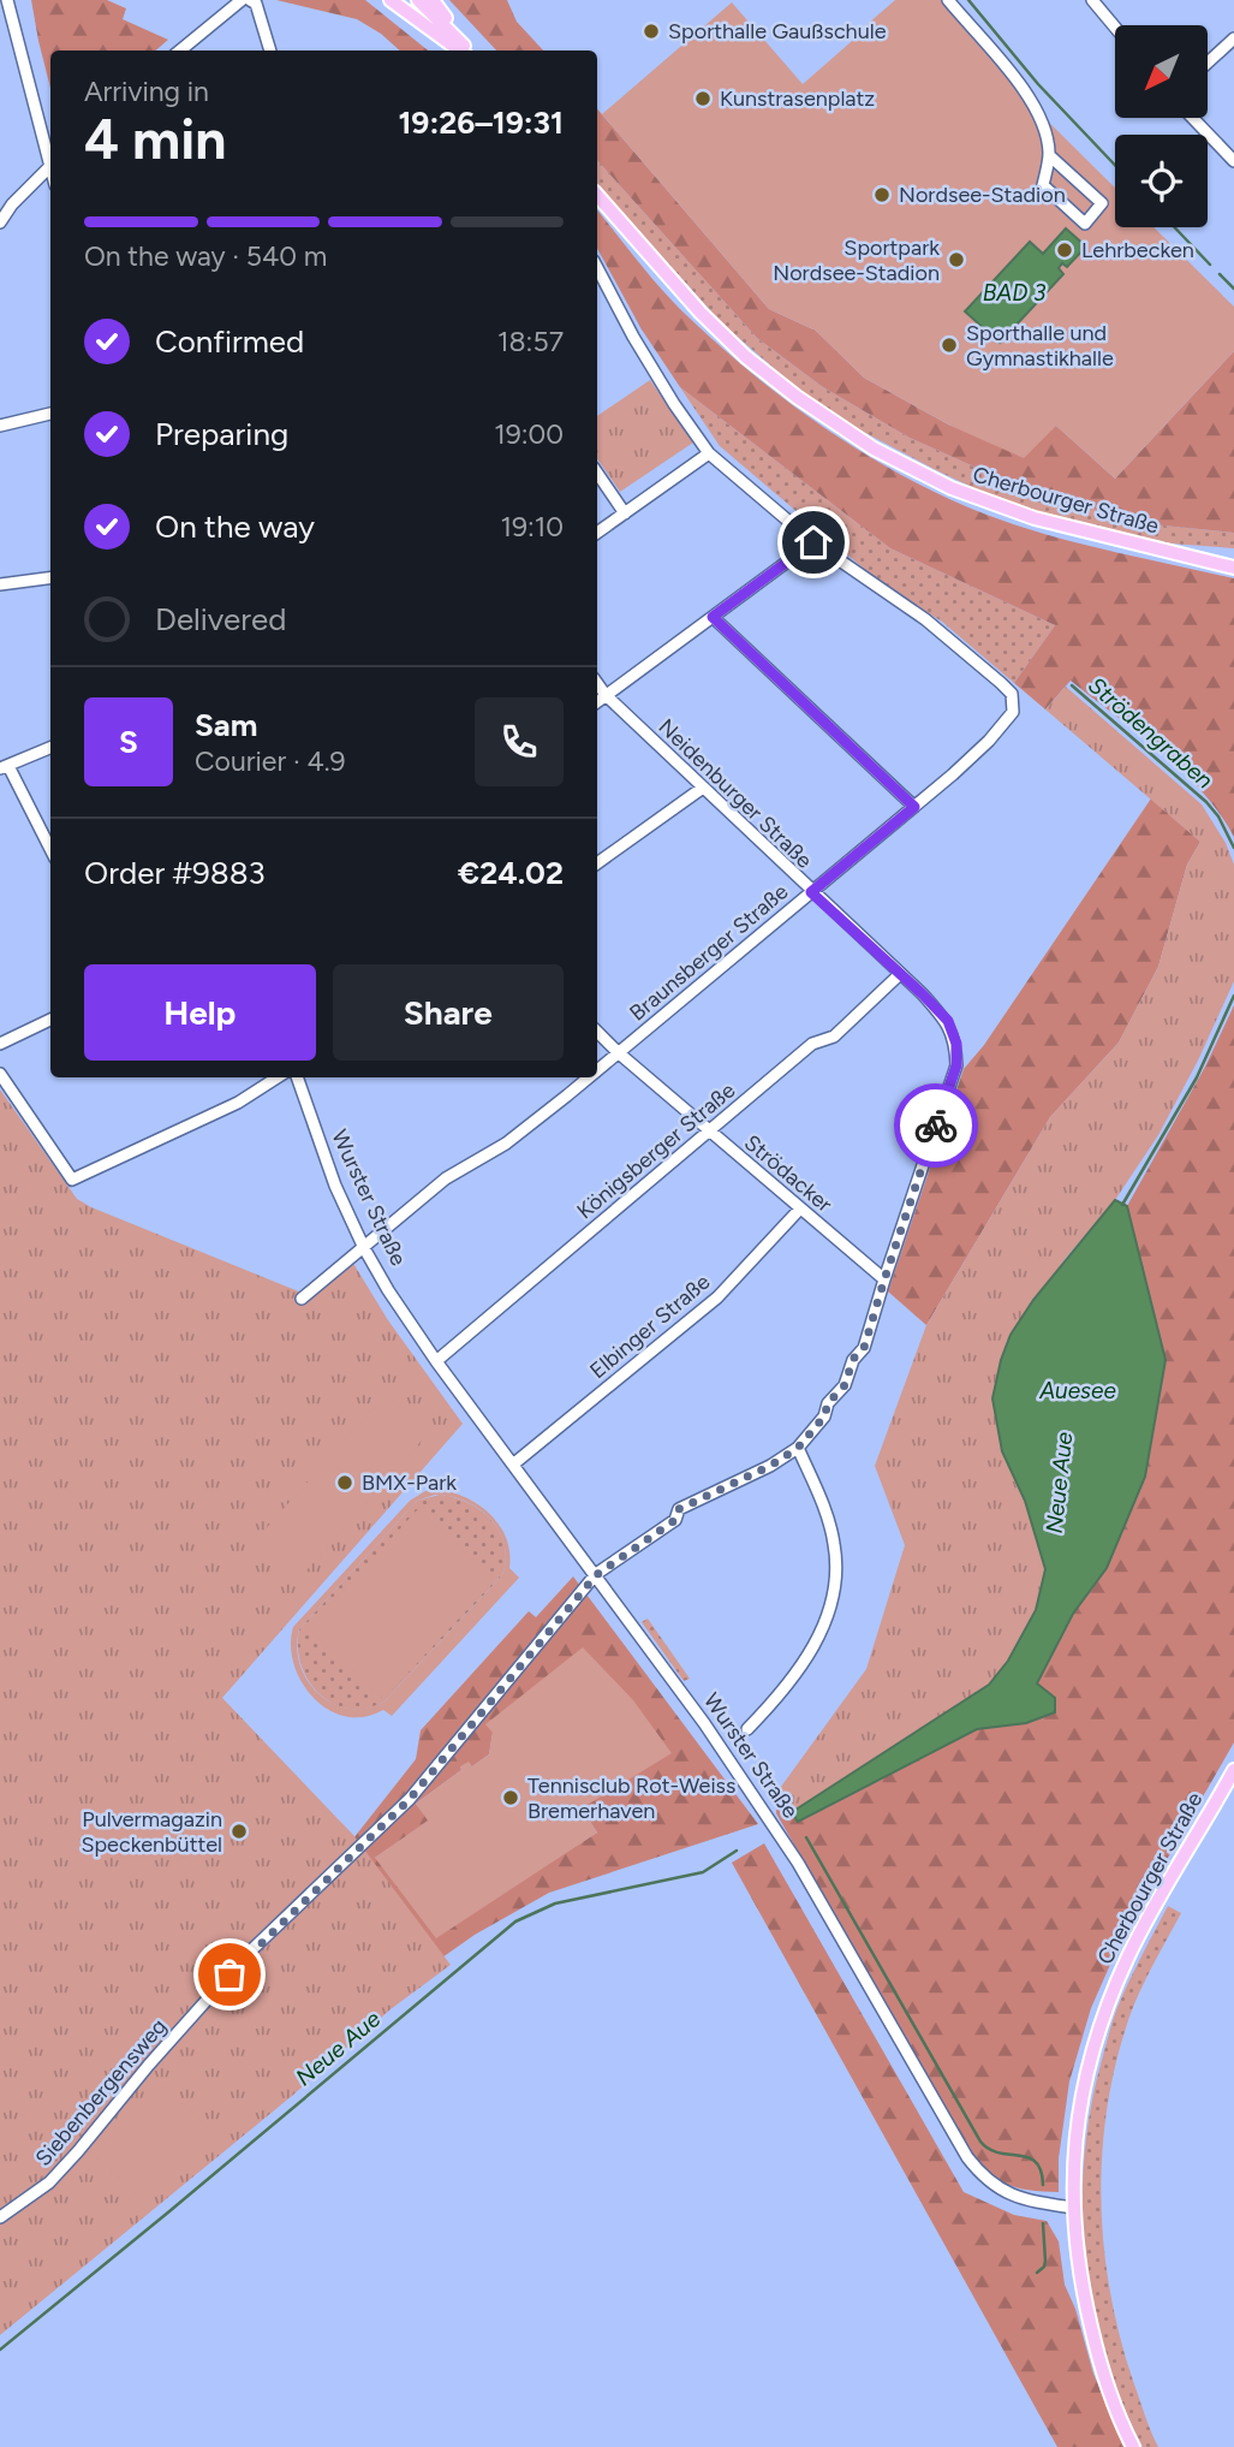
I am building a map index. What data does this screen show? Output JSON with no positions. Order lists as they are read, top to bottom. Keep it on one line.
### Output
{"streets":{"main road":["Cherbourger Straße"],"street":["Neidenburger Straße","Braunsberger Straße","Königsberger Straße","Strödacker","Wurster Straße","Elbinger Straße","Siebenbergensweg"]},"crossings":[["Cherbourger Straße","Wurster Straße"],["Neidenburger Straße","Braunsberger Straße"],["Neidenburger Straße","Königsberger Straße"],["Neidenburger Straße","Siebenbergensweg"],["Braunsberger Straße","Strödacker"],["Braunsberger Straße","Wurster Straße"],["Königsberger Straße","Strödacker"],["Königsberger Straße","Wurster Straße"],["Strödacker","Elbinger Straße"],["Strödacker","Siebenbergensweg"],["Wurster Straße","Elbinger Straße"],["Wurster Straße","Siebenbergensweg"]],"water":["BAD 3","Strödengraben","Auesee","Neue Aue"],"places":["Sporthalle Gaußschule","Kunstrasenplatz","Nordsee-Stadion","Lehrbecken","Sportpark Nordsee-Stadion","Sporthalle und Gymnastikhalle","BMX-Park","Tennisclub Rot-Weiss Bremerhaven","Pulvermagazin Speckenbüttel"],"north":"bottom left","page":{"heading":["4 min","Arriving in","19:26–19:31"],"panel":["Sam","Courier · 4.9","Order #9883","€24.02"],"bar":"On the way · 540 m","list":[["Confirmed","18:57"],["Preparing","19:00"],["On the way","19:10"],"Delivered"],"round":"S","buttons":["Help","Share"]}}
